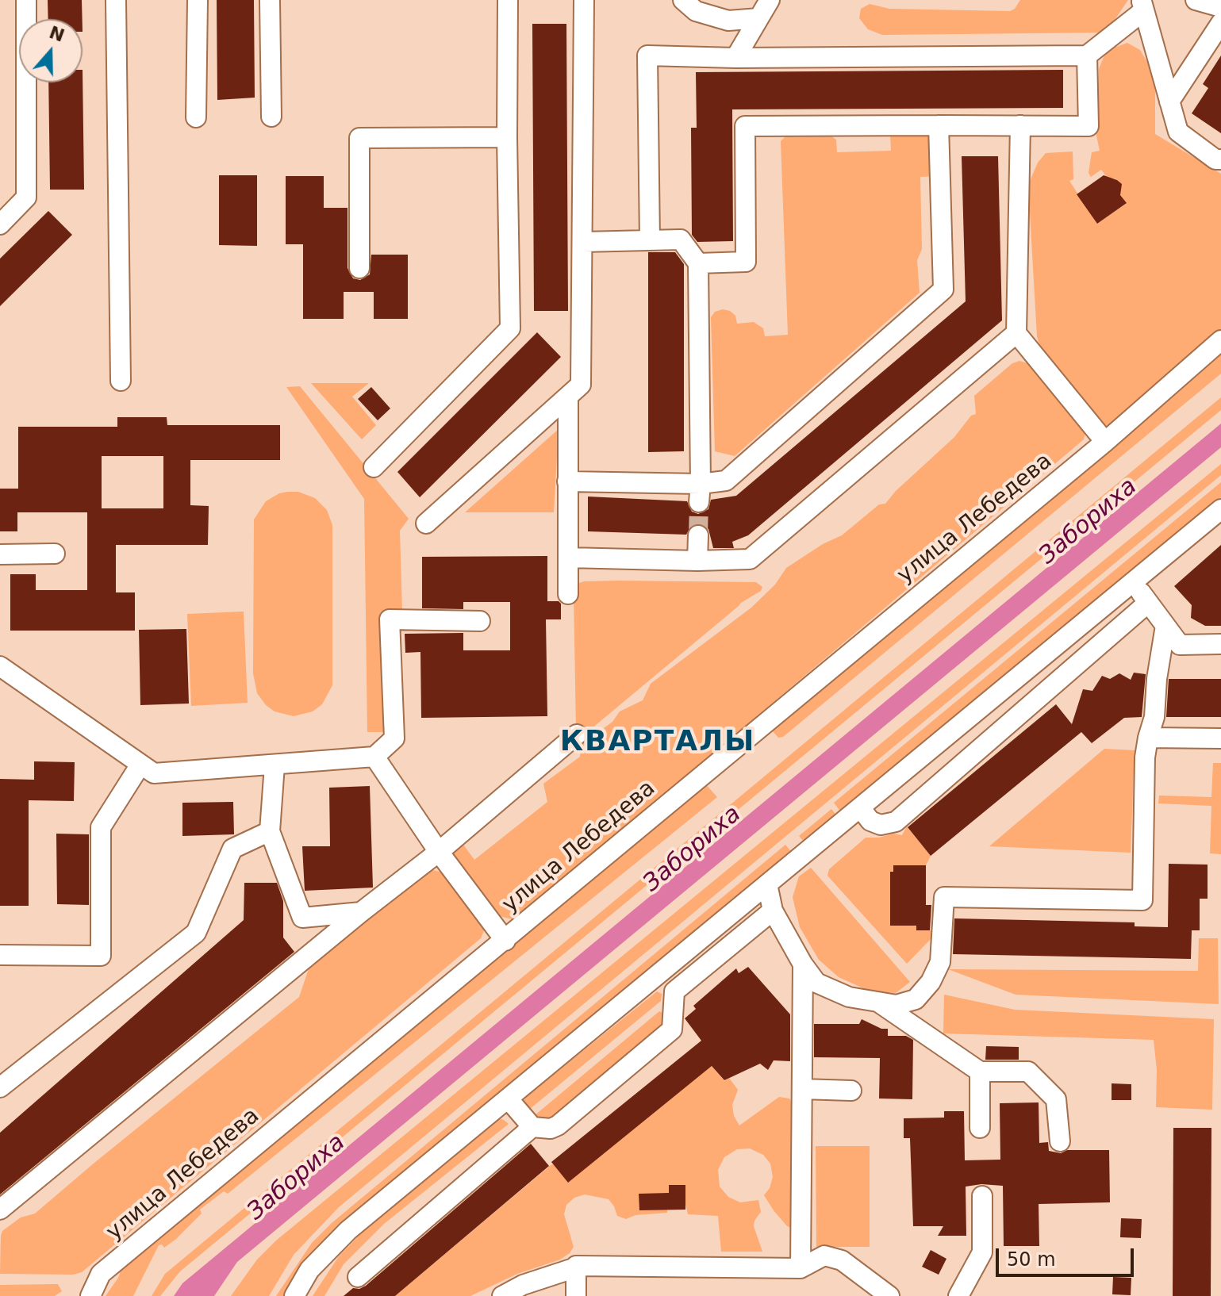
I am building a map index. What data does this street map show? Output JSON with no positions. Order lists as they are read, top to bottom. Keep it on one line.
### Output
{"streets":{"street":["улица Лебедева"]},"districts":["КВАРТАЛЫ"],"water":["Забориха"],"scale_bar":"50 m","north":"top"}
